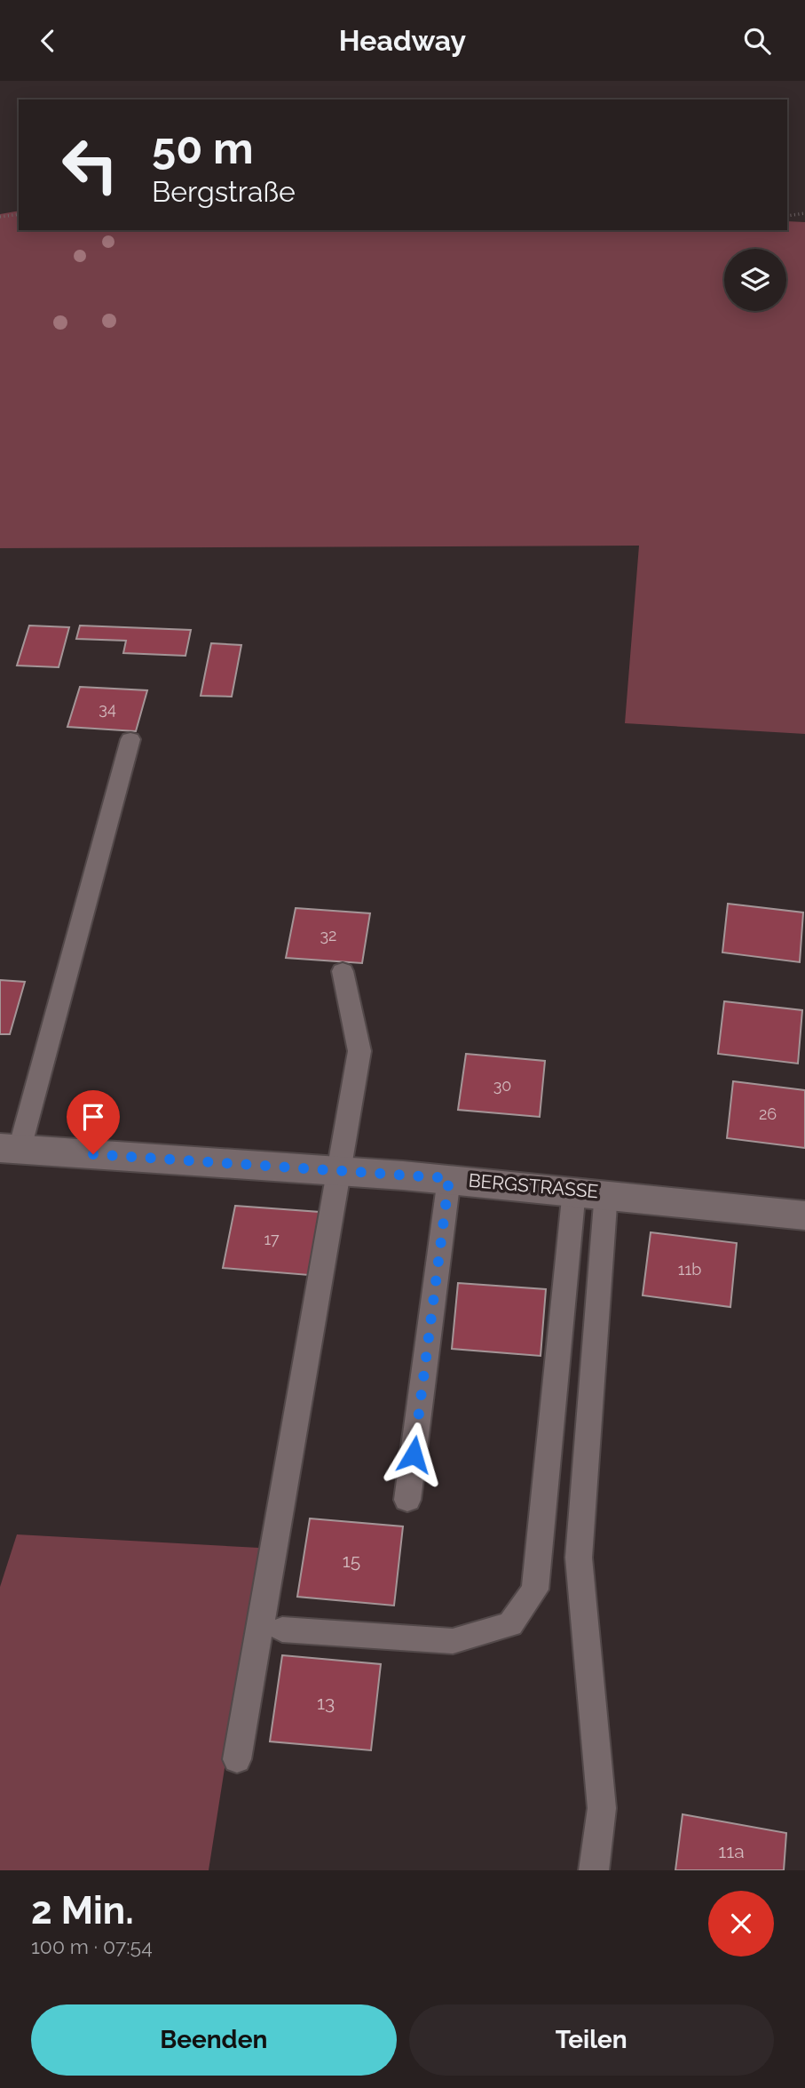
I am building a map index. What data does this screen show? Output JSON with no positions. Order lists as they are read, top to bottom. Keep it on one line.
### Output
{"streets":{"street":["BERGSTRASSE"]},"house_numbers":["34","32","30","26","17","11b","15","13","11a"],"page":{"header":"Headway","turn":["50 m","Bergstraße"],"heading":["2 Min.","100 m · 07:54"],"buttons":["Beenden","Teilen"]}}
